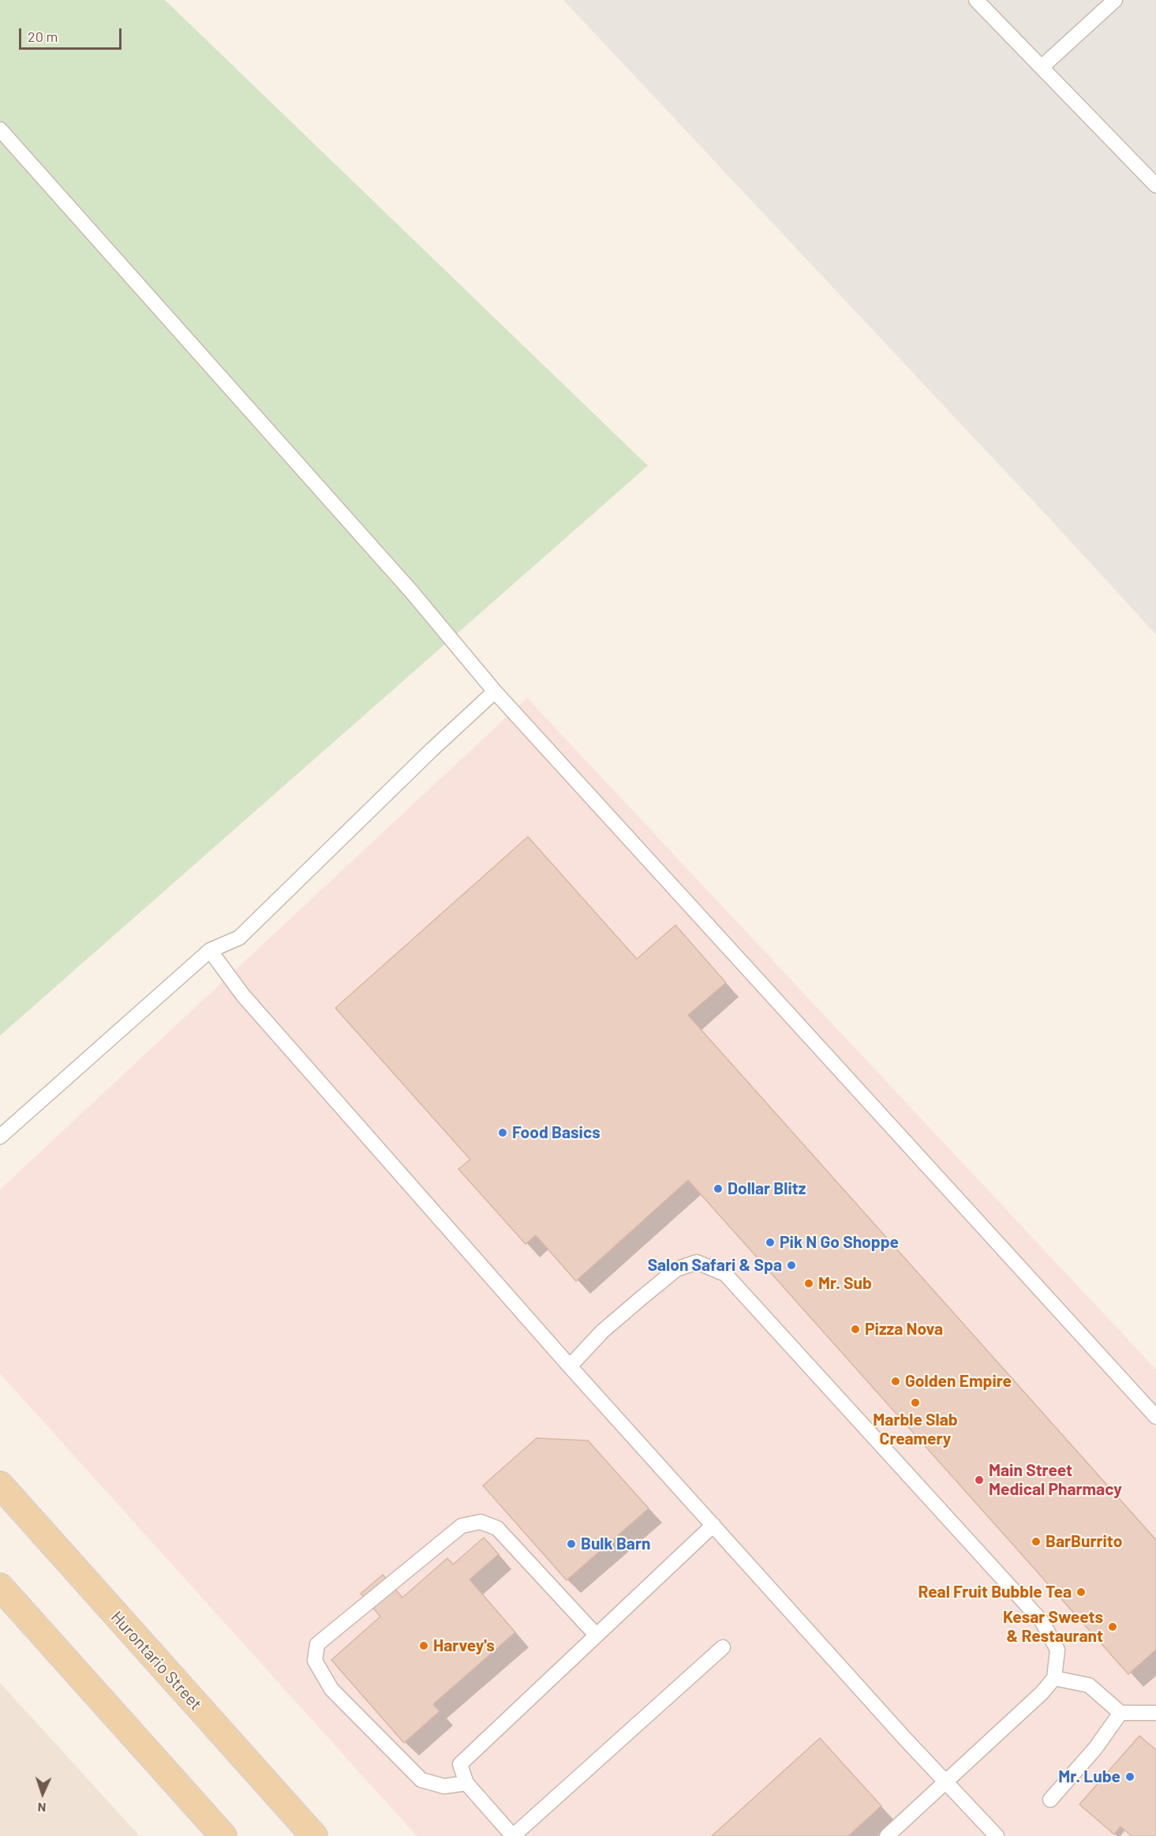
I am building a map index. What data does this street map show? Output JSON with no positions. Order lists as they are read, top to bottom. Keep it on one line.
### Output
{"streets":{"main road":["Hurontario Street"]},"places":["Food Basics","Dollar Blitz","Pik N Go Shoppe","Salon Safari & Spa","Mr. Sub","Pizza Nova","Golden Empire","Marble Slab Creamery","Main Street Medical Pharmacy","BarBurrito","Bulk Barn","Real Fruit Bubble Tea","Kesar Sweets & Restaurant","Harvey's","Mr. Lube"],"scale_bar":"20 m","north":"bottom"}
